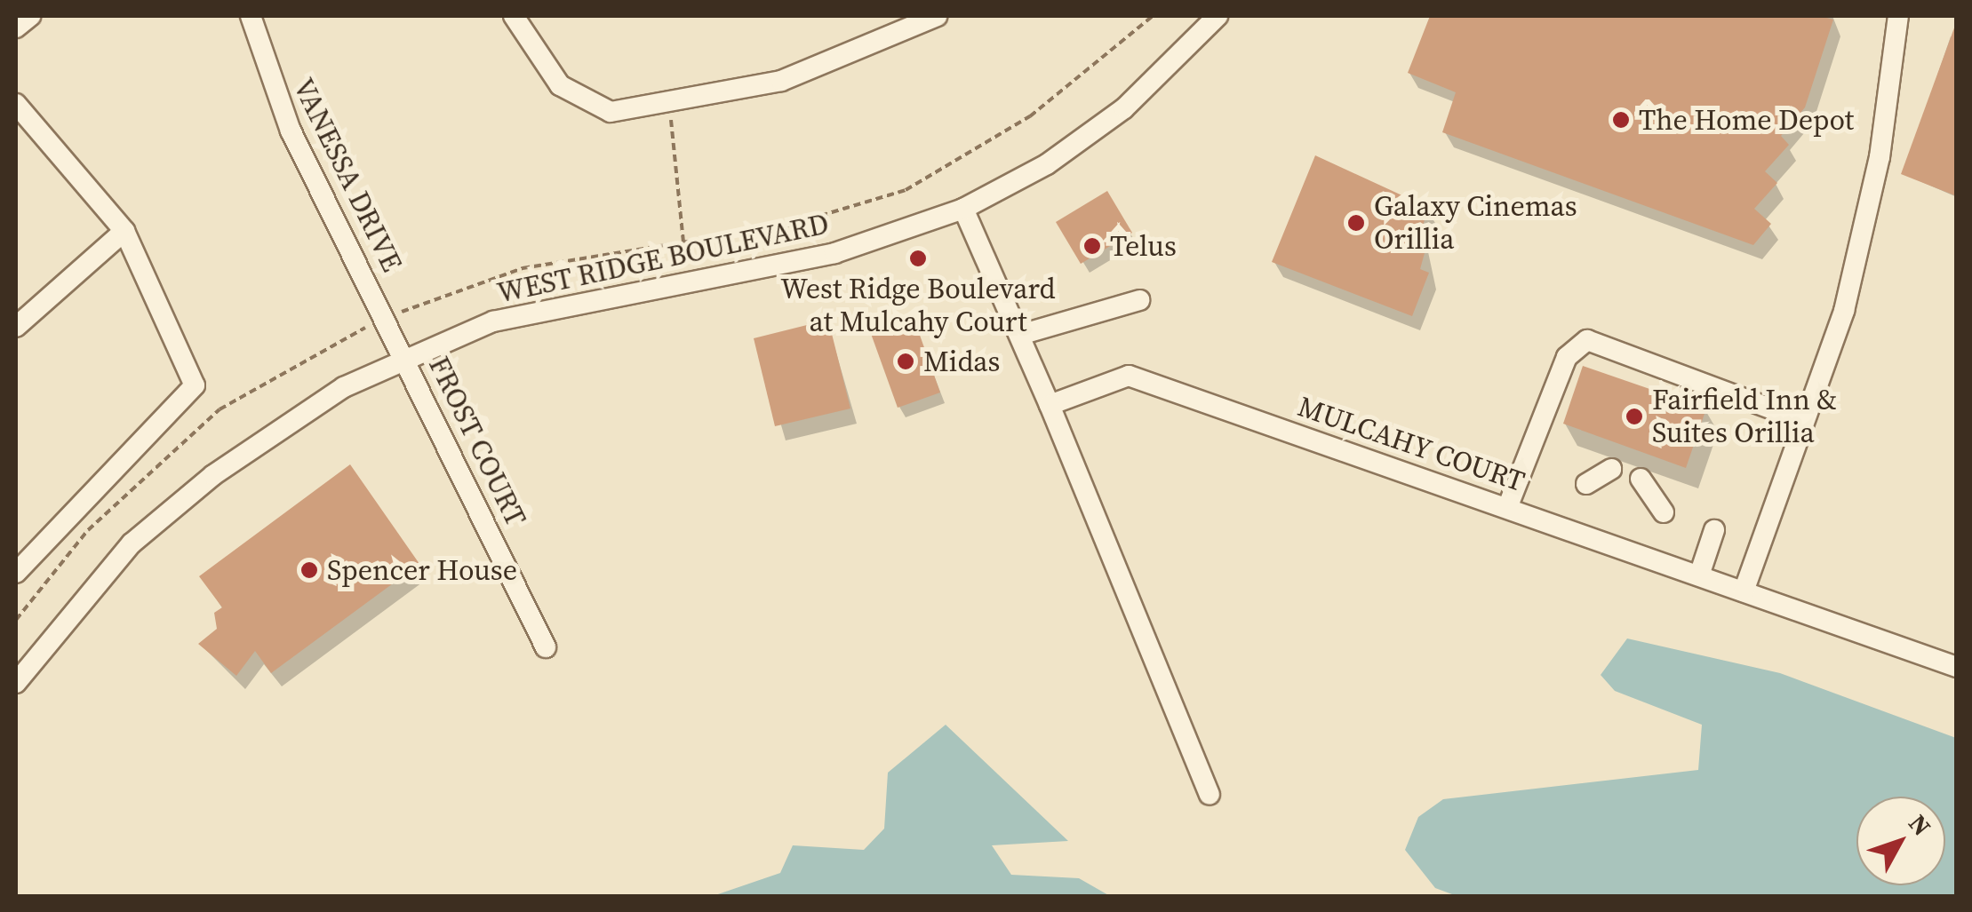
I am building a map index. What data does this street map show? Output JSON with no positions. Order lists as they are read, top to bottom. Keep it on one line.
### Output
{"streets":{"street":["VANESSA DRIVE","WEST RIDGE BOULEVARD","FROST COURT","MULCAHY COURT"]},"crossings":[["VANESSA DRIVE","WEST RIDGE BOULEVARD"],["VANESSA DRIVE","FROST COURT"],["WEST RIDGE BOULEVARD","FROST COURT"]],"places":["The Home Depot","Galaxy Cinemas Orillia","Telus","West Ridge Boulevard at Mulcahy Court","Midas","Fairfield Inn & Suites Orillia","Spencer House"],"north":"top right"}
